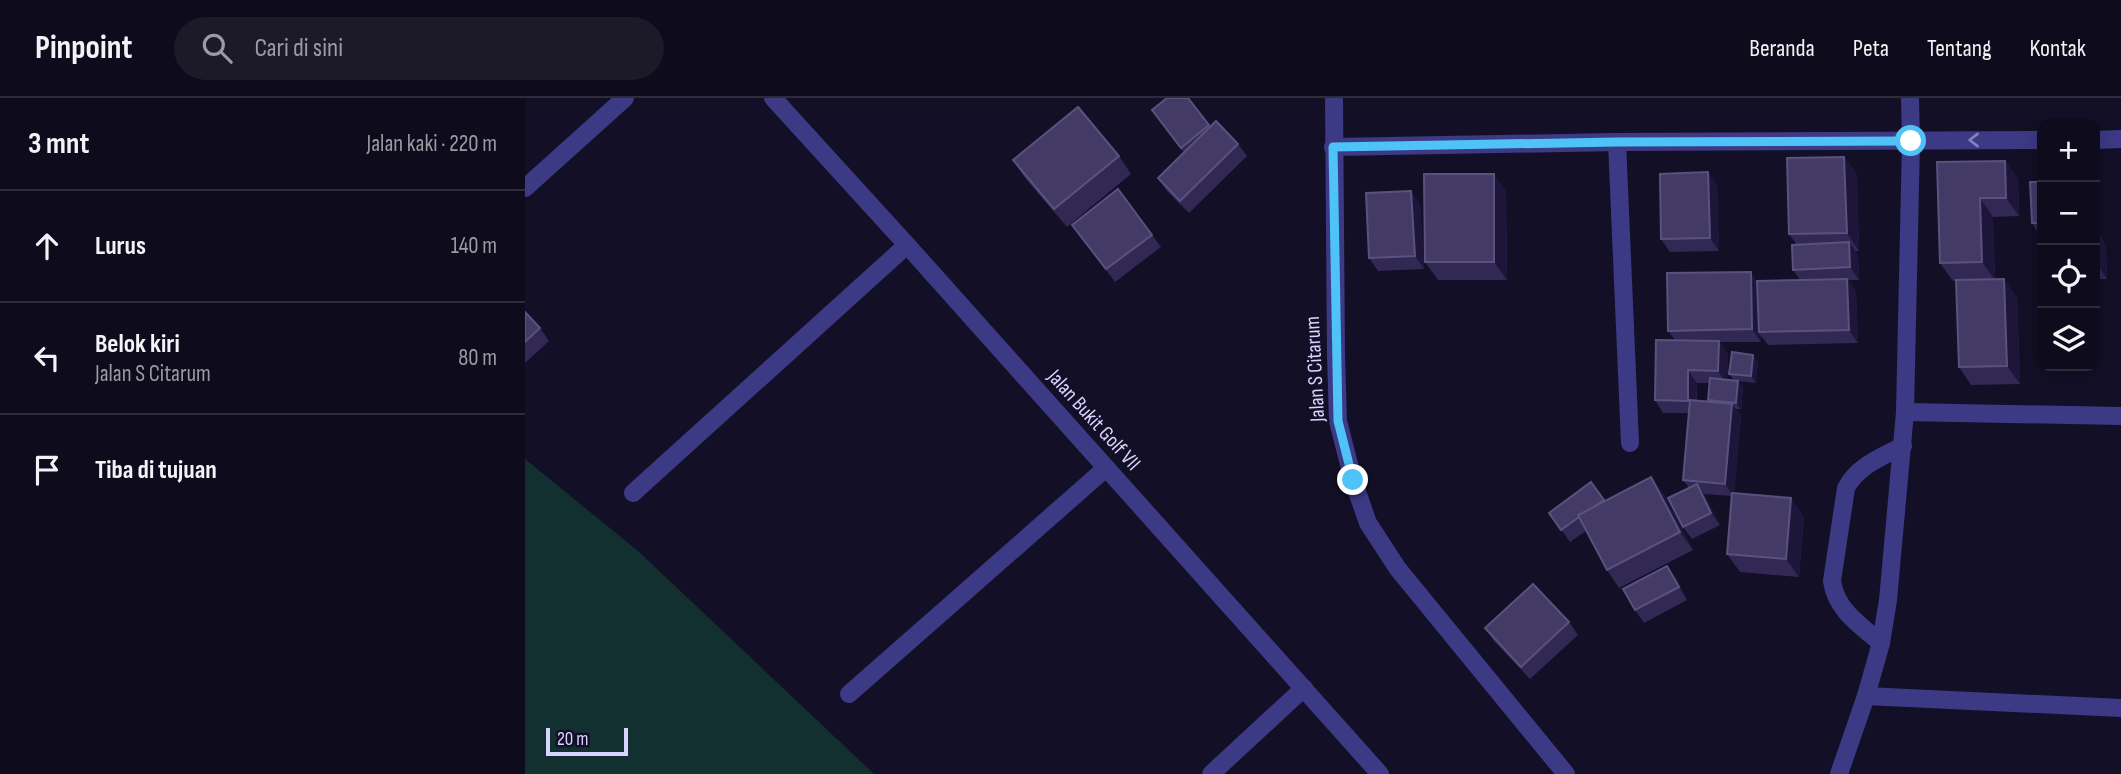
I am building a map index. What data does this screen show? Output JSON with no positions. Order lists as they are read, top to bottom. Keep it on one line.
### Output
{"streets":{"street":["Jalan S Citarum","Jalan Bukit Golf VII"]},"scale_bar":"20 m","page":{"header":"Pinpoint","search":"Cari di sini","nav":["Beranda","Peta","Tentang","Kontak"],"heading":["3 mnt","Jalan kaki · 220 m"],"map_buttons":["+","−"],"list":[["Lurus","140 m"],["Belok kiri","Jalan S Citarum","80 m"],"Tiba di tujuan"],"scale":"20 m"}}
